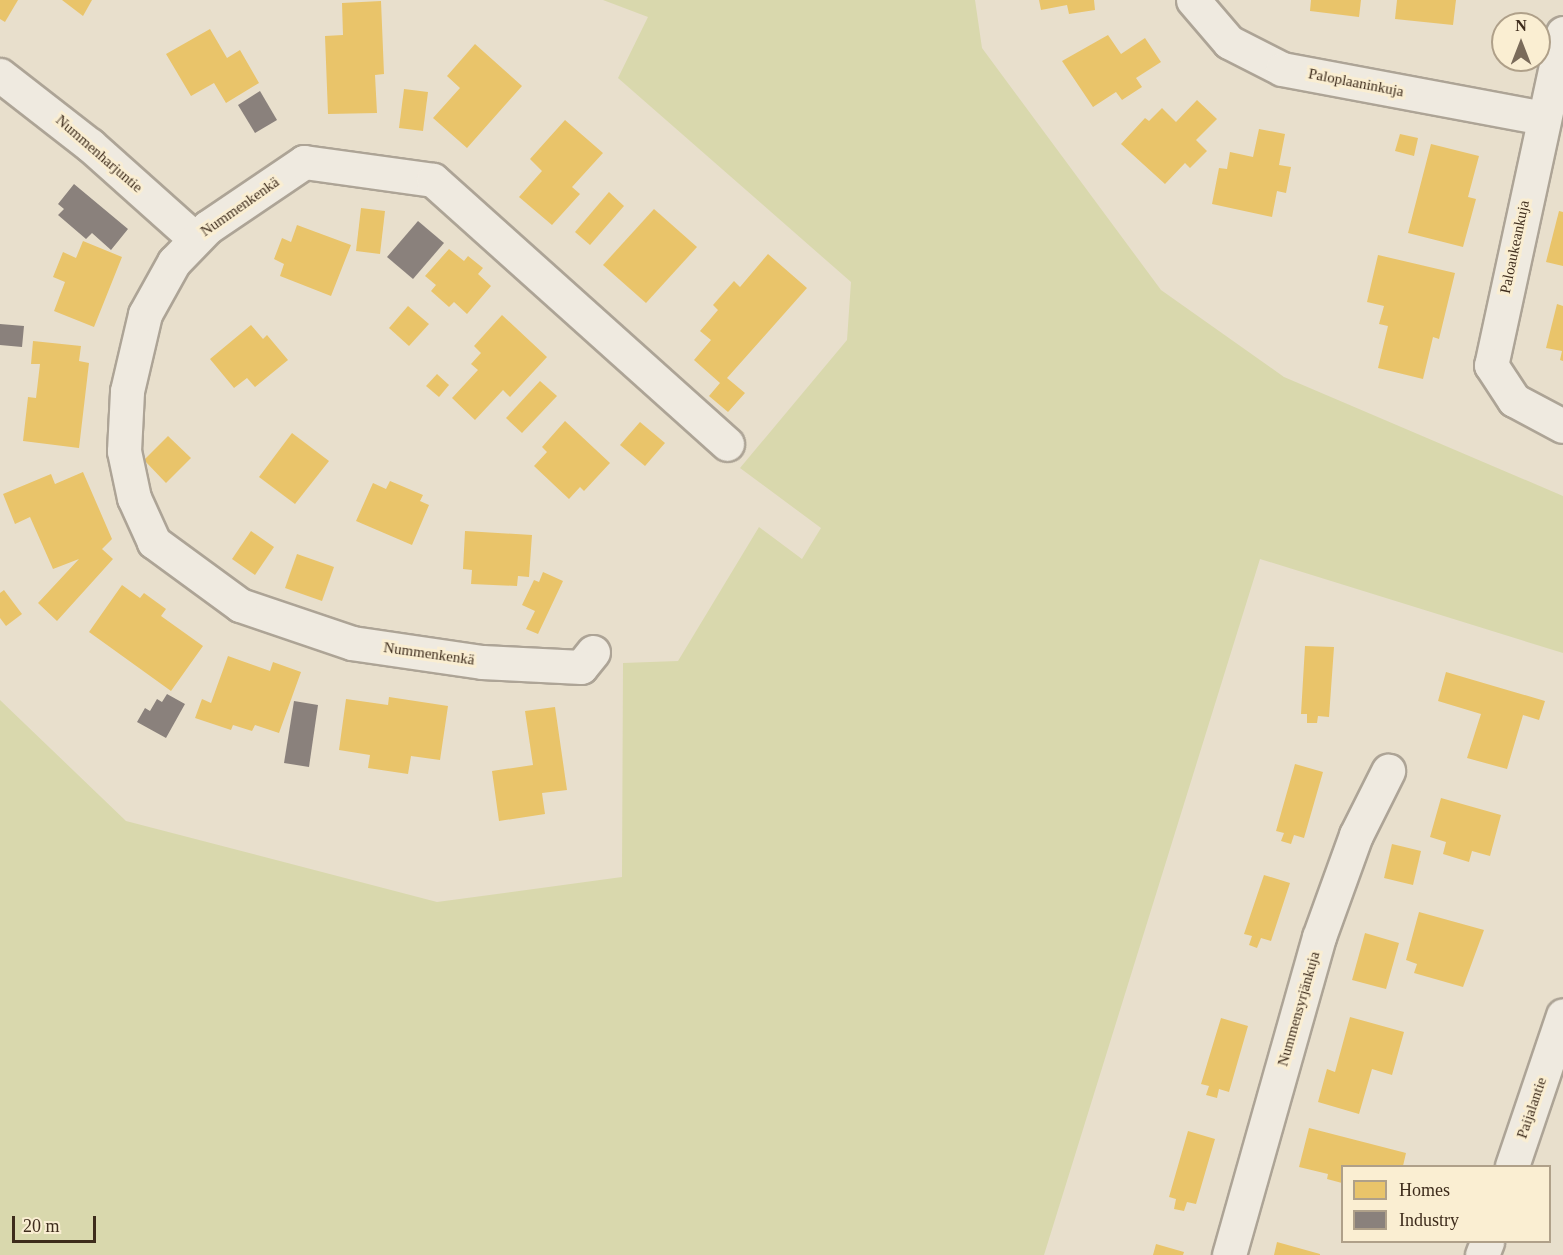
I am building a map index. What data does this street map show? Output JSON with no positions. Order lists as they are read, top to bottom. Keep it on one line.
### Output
{"streets":{"street":["Paloplaaninkuja","Nummenharjuntie","Nummenkenkä","Paloaukeankuja","Nummensyrjänkuja","Paijalantie"]},"crossings":[["Paloplaaninkuja","Paloaukeankuja"],["Nummenharjuntie","Nummenkenkä"]],"legend":["Homes","Industry"],"scale_bar":"20 m","north":"top"}
